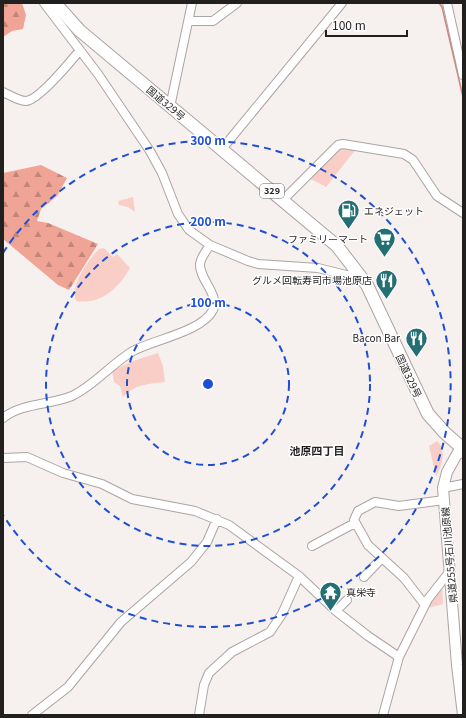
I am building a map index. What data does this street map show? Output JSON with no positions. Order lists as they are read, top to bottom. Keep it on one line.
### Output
{"streets":{"highway":["国道329号","329"],"main road":["県道255号石川池原線"]},"crossings":[["国道329号","県道255号石川池原線"]],"districts":["池原四丁目"],"places":{"fuel station":["エネジェット"],"supermarket":["ファミリーマート"],"restaurant":["グルメ回転寿司市場池原店","Bacon Bar"],"temple":["真栄寺"]},"scale_bar":"100 m","rings":["300 m","200 m","100 m"]}
